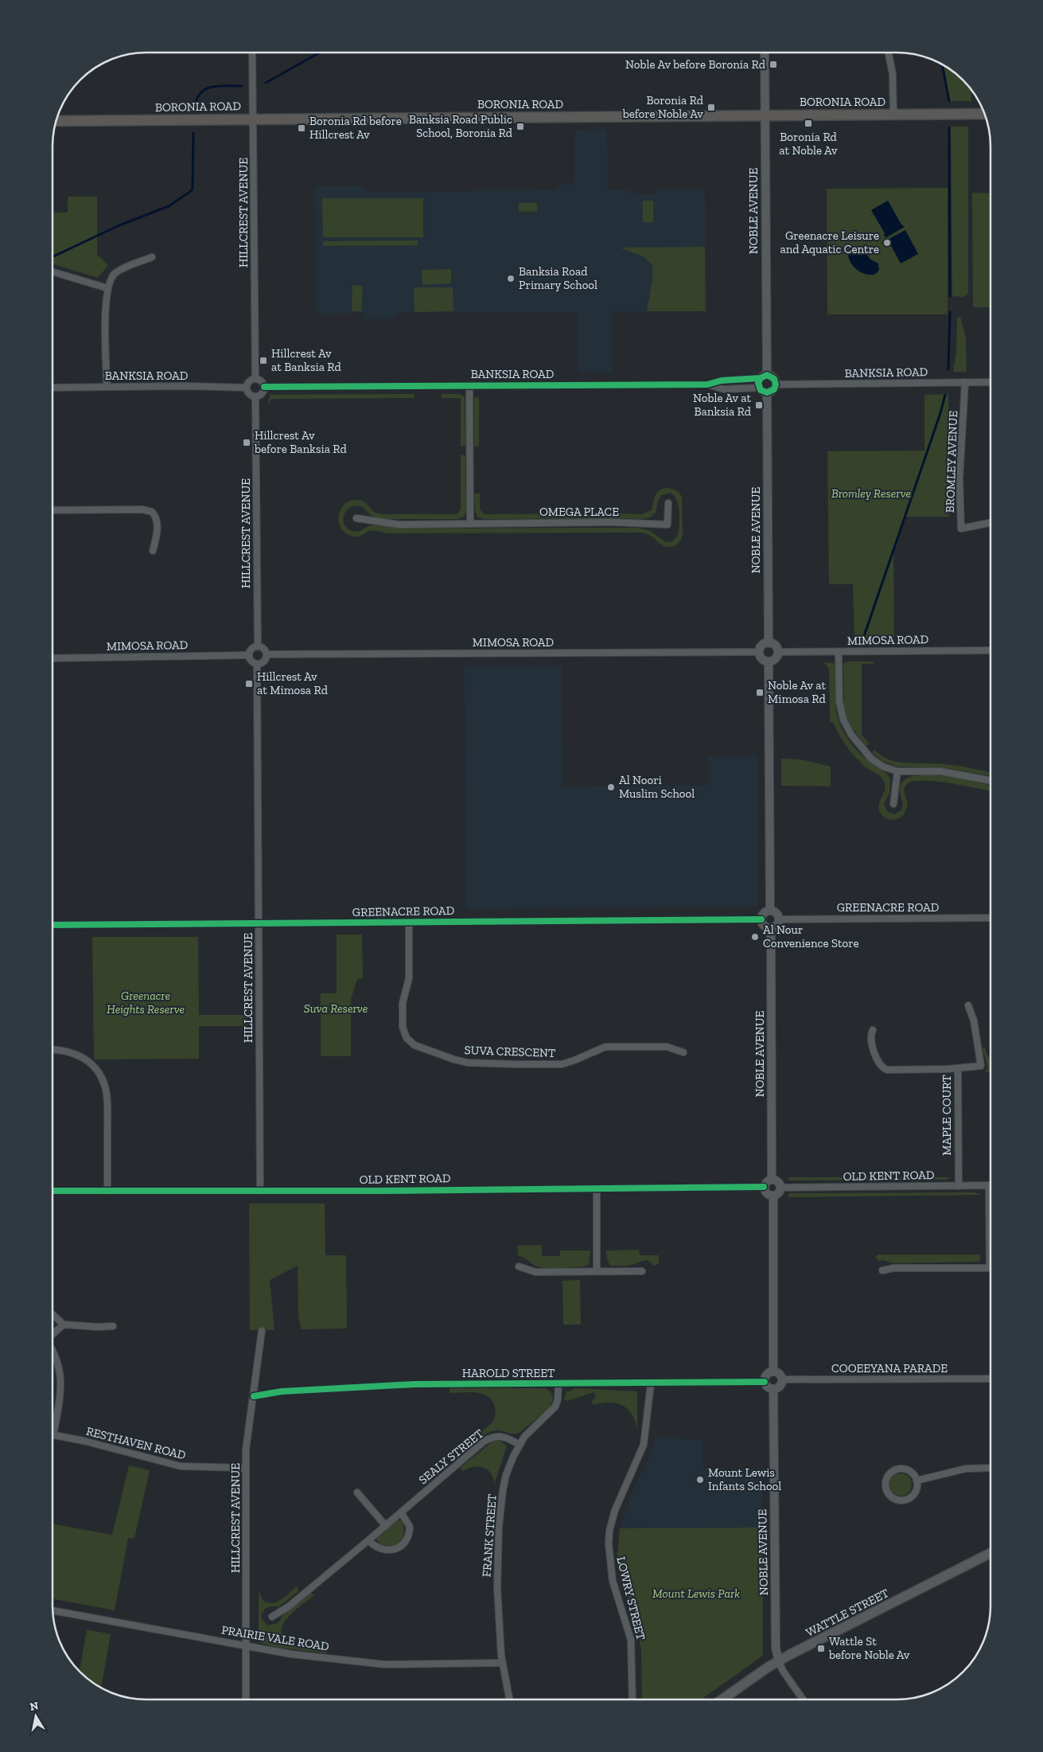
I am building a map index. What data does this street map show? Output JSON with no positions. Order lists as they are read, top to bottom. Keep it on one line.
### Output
{"streets":{"main road":["BORONIA ROAD","WATTLE STREET"],"street":["NOBLE AVENUE","HILLCREST AVENUE","BANKSIA ROAD","BROMLEY AVENUE","OMEGA PLACE","MIMOSA ROAD","GREENACRE ROAD","SUVA CRESCENT","MAPLE COURT","OLD KENT ROAD","COOEEYANA PARADE","HAROLD STREET","RESTHAVEN ROAD","SEALY STREET","FRANK STREET","LOWRY STREET","PRAIRIE VALE ROAD"]},"crossings":[["BORONIA ROAD","NOBLE AVENUE"],["BORONIA ROAD","HILLCREST AVENUE"],["NOBLE AVENUE","BANKSIA ROAD"],["NOBLE AVENUE","MIMOSA ROAD"],["NOBLE AVENUE","GREENACRE ROAD"],["NOBLE AVENUE","OLD KENT ROAD"],["NOBLE AVENUE","COOEEYANA PARADE"],["NOBLE AVENUE","HAROLD STREET"],["NOBLE AVENUE","WATTLE STREET"],["HILLCREST AVENUE","BANKSIA ROAD"],["HILLCREST AVENUE","MIMOSA ROAD"],["HILLCREST AVENUE","GREENACRE ROAD"],["HILLCREST AVENUE","OLD KENT ROAD"],["HILLCREST AVENUE","HAROLD STREET"],["HILLCREST AVENUE","RESTHAVEN ROAD"],["HILLCREST AVENUE","PRAIRIE VALE ROAD"],["BANKSIA ROAD","BROMLEY AVENUE"],["GREENACRE ROAD","SUVA CRESCENT"],["MAPLE COURT","OLD KENT ROAD"],["COOEEYANA PARADE","HAROLD STREET"],["HAROLD STREET","FRANK STREET"],["HAROLD STREET","LOWRY STREET"],["SEALY STREET","FRANK STREET"],["FRANK STREET","PRAIRIE VALE ROAD"]],"parks":["Bromley Reserve","Greenacre Heights Reserve","Suva Reserve","Mount Lewis Park"],"places":{"transit":["Noble Av before Boronia Rd","Boronia Rd before Noble Av","Boronia Rd at Noble Av","Banksia Road Public School, Boronia Rd","Boronia Rd before Hillcrest Av","Hillcrest Av at Banksia Rd","Noble Av at Banksia Rd","Hillcrest Av before Banksia Rd","Hillcrest Av at Mimosa Rd","Noble Av at Mimosa Rd","Wattle St before Noble Av"],"other":["Greenacre Leisure and Aquatic Centre","Banksia Road Primary School","Al Noori Muslim School","Al Nour Convenience Store","Mount Lewis Infants School"]},"north":"top"}
